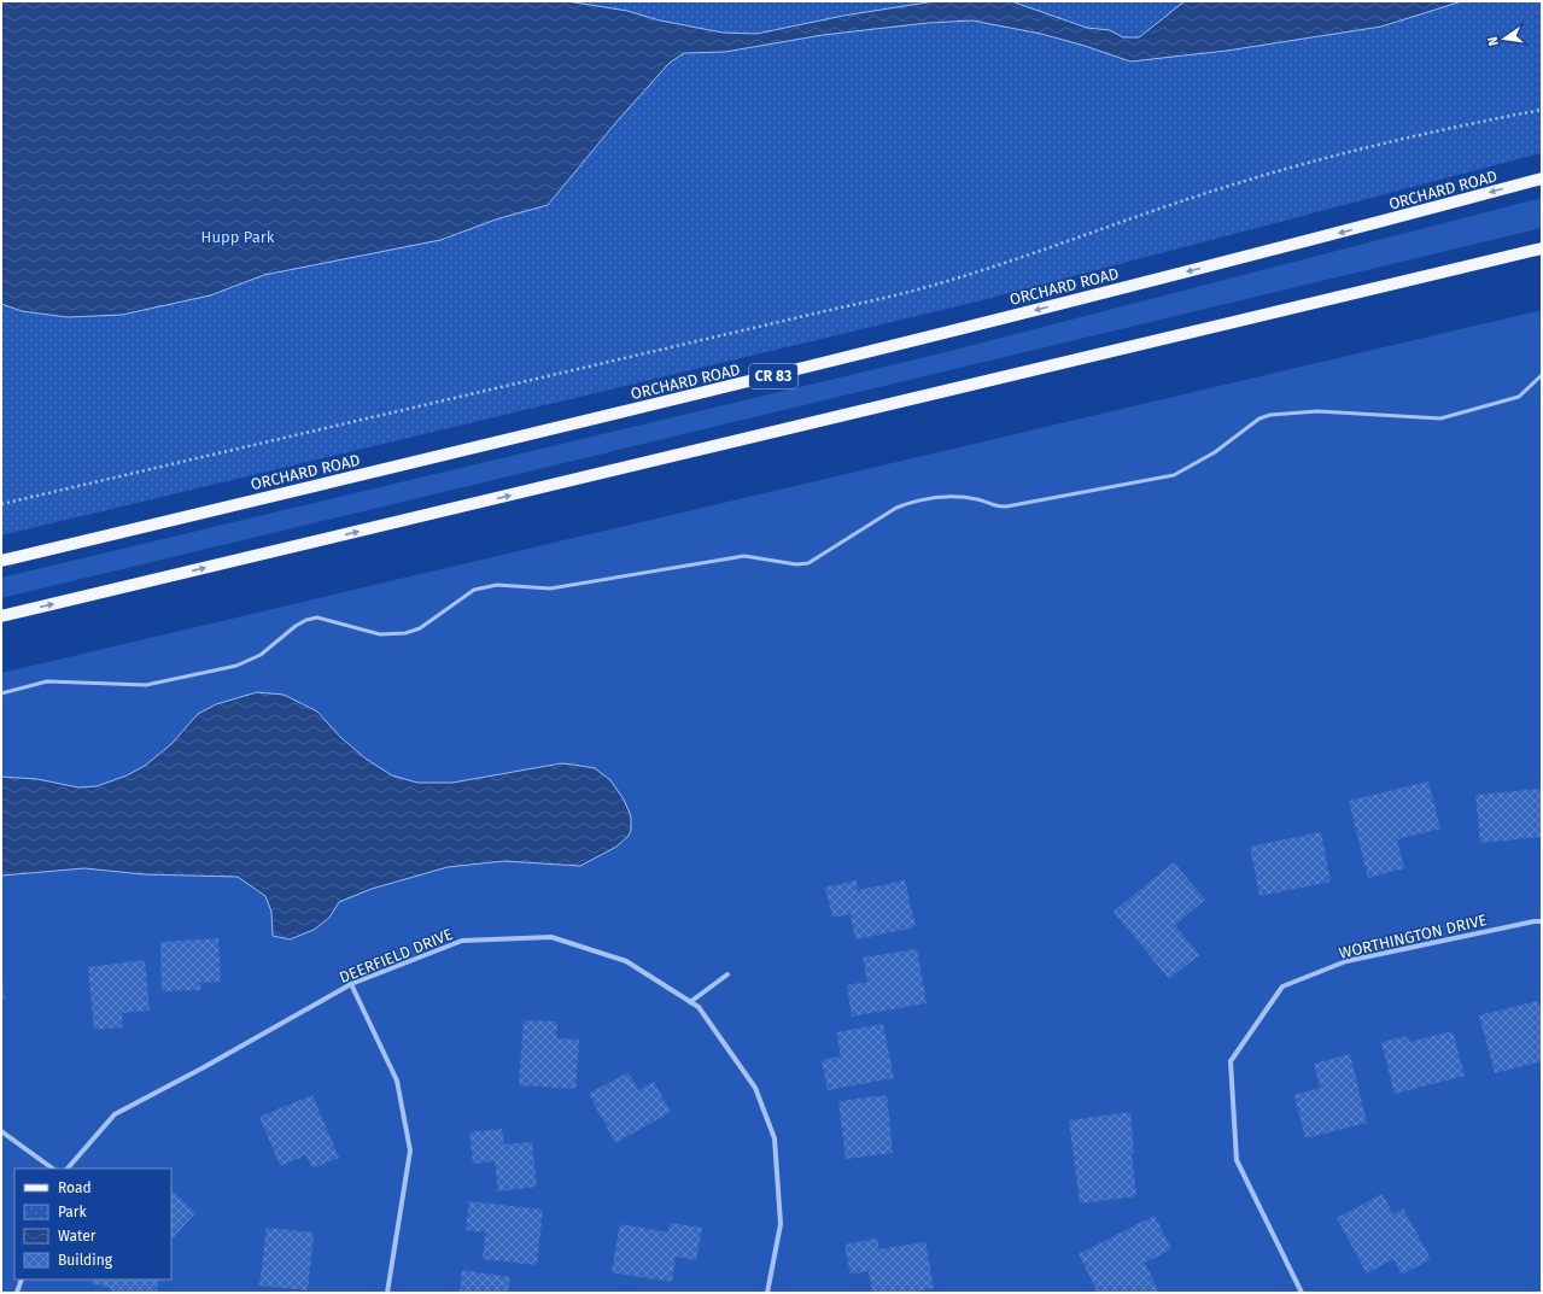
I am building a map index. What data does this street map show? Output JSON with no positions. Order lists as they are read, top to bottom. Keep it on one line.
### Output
{"streets":{"main road":["ORCHARD ROAD","CR 83"],"street":["WORTHINGTON DRIVE","DEERFIELD DRIVE"]},"parks":["Hupp Park"],"legend":["Road","Park","Water","Building"],"north":"left"}
